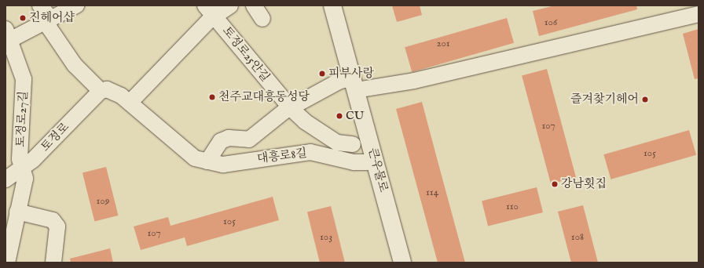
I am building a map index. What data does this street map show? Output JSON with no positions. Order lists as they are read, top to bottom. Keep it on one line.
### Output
{"streets":{"street":["토정로25안길","토정로27길","토정로","대흥로8길","큰우물로"]},"crossings":[["토정로25안길","대흥로8길"],["토정로27길","토정로"],["토정로","대흥로8길"],["대흥로8길","큰우물로"]],"places":["진헤어샵","피부사랑","천주교대흥동성당","즐겨찾기헤어","CU","강남횟집"],"house_numbers":["106","201","107","105","114","109","110","105","107","103","108"]}
